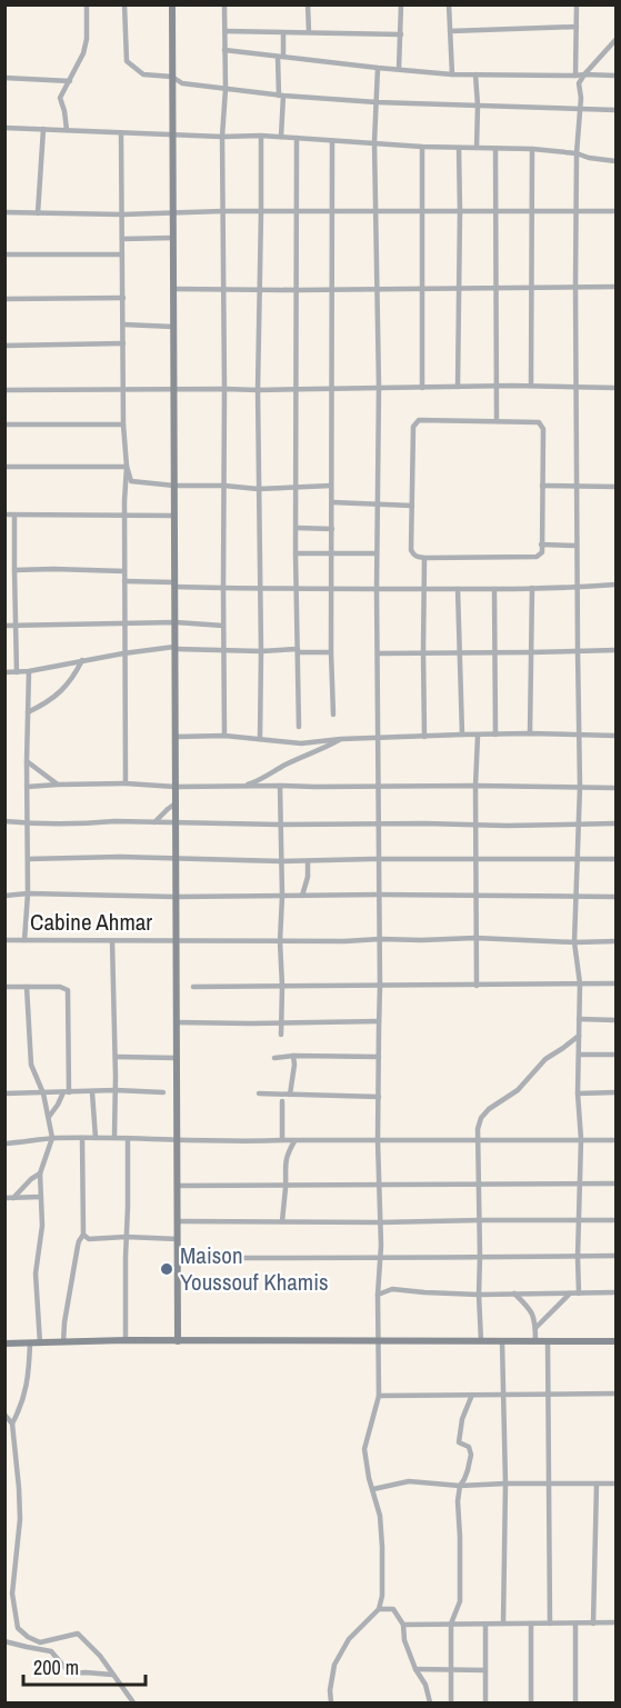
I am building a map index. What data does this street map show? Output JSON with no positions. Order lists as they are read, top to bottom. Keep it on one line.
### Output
{"streets":{"street":["Cabine Ahmar"]},"places":["Maison Youssouf Khamis"],"scale_bar":"200 m"}
